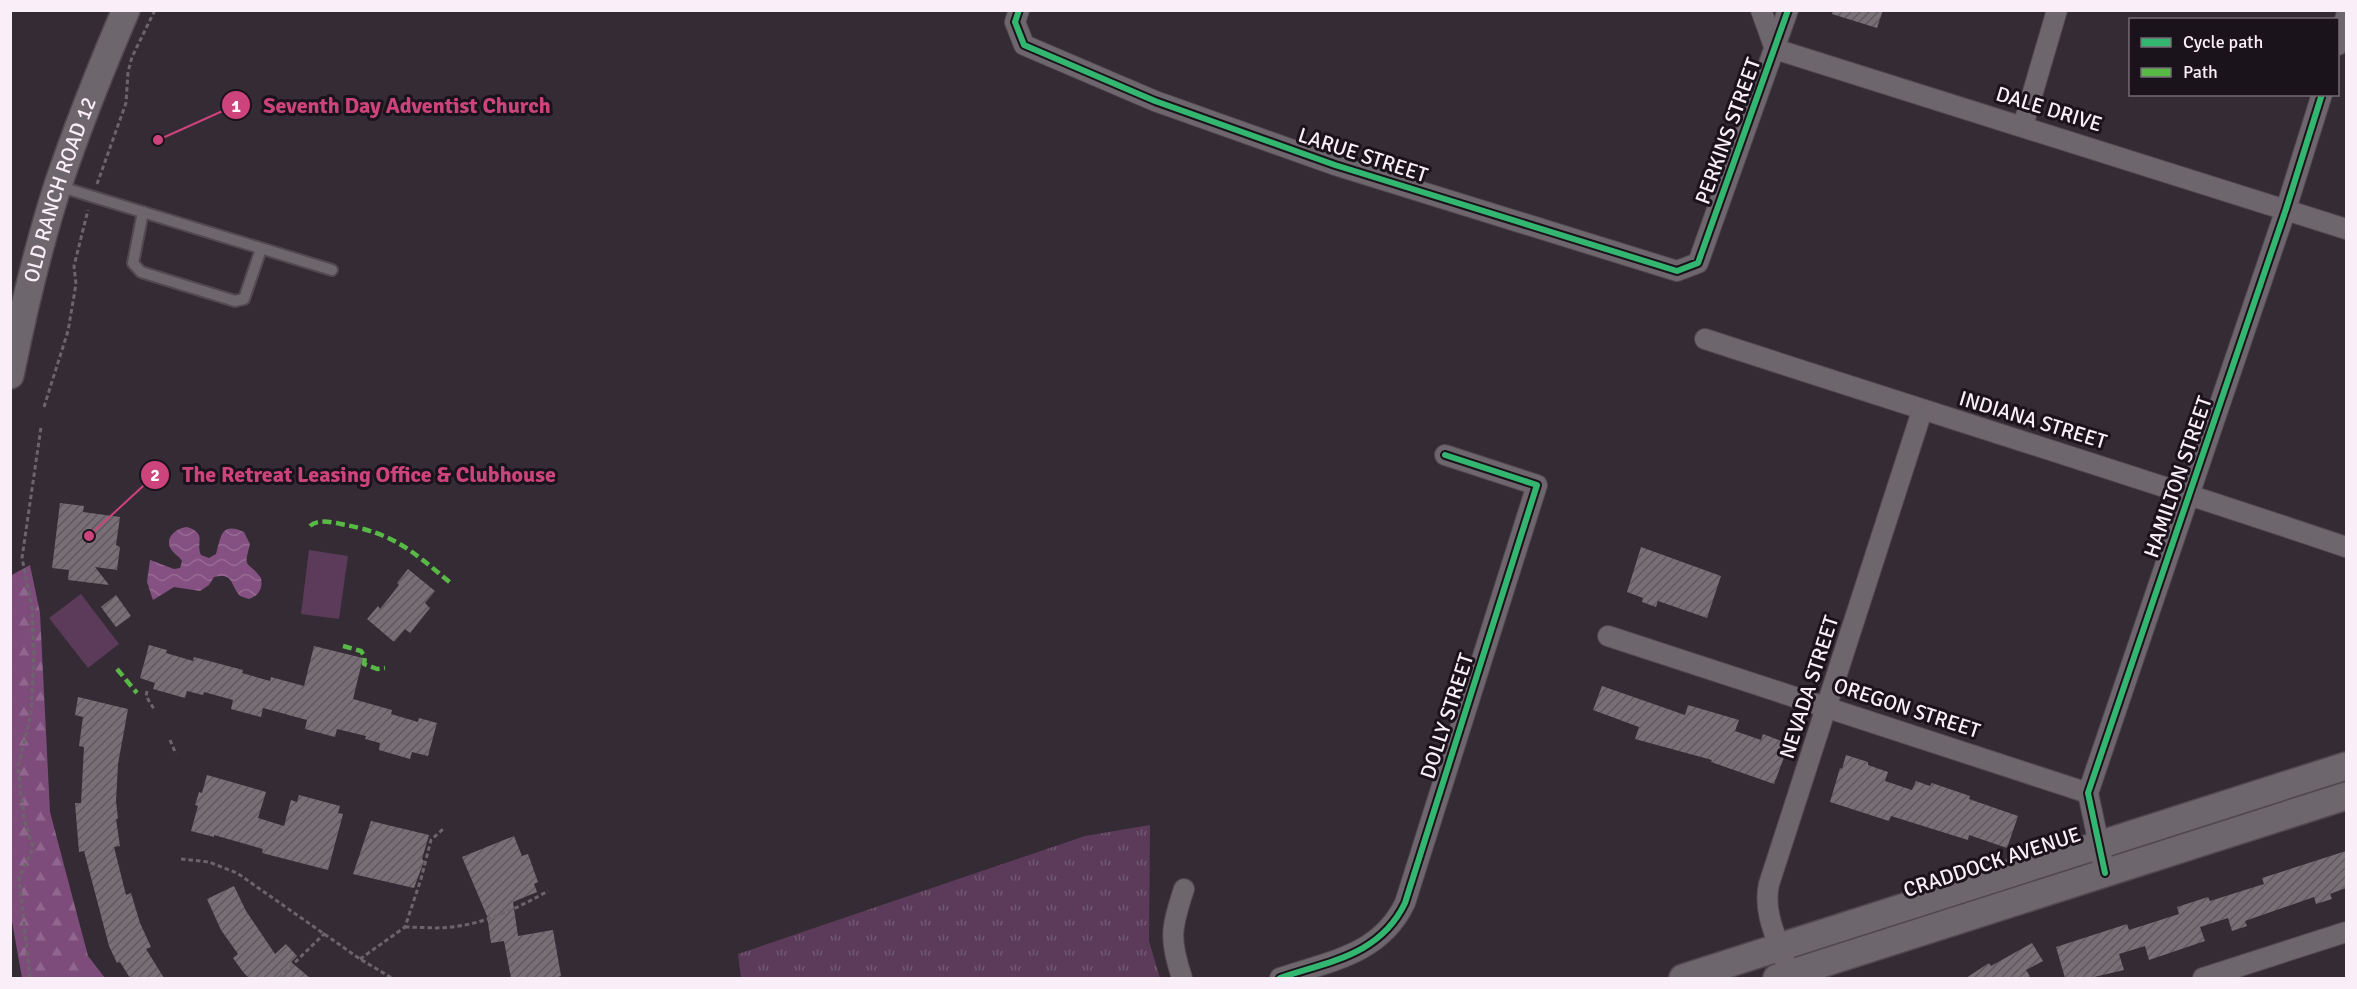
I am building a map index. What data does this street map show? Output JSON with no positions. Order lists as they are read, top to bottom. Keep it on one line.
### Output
{"streets":{"street":["DALE DRIVE","PERKINS STREET","LARUE STREET","OLD RANCH ROAD 12","INDIANA STREET","HAMILTON STREET","NEVADA STREET","OREGON STREET","DOLLY STREET","CRADDOCK AVENUE"]},"crossings":[["DALE DRIVE","PERKINS STREET"],["DALE DRIVE","HAMILTON STREET"],["PERKINS STREET","LARUE STREET"],["INDIANA STREET","HAMILTON STREET"],["INDIANA STREET","NEVADA STREET"],["HAMILTON STREET","OREGON STREET"],["HAMILTON STREET","CRADDOCK AVENUE"],["NEVADA STREET","OREGON STREET"],["NEVADA STREET","CRADDOCK AVENUE"]],"places":["Seventh Day Adventist Church","The Retreat Leasing Office & Clubhouse"],"legend":["Cycle path","Path"]}
